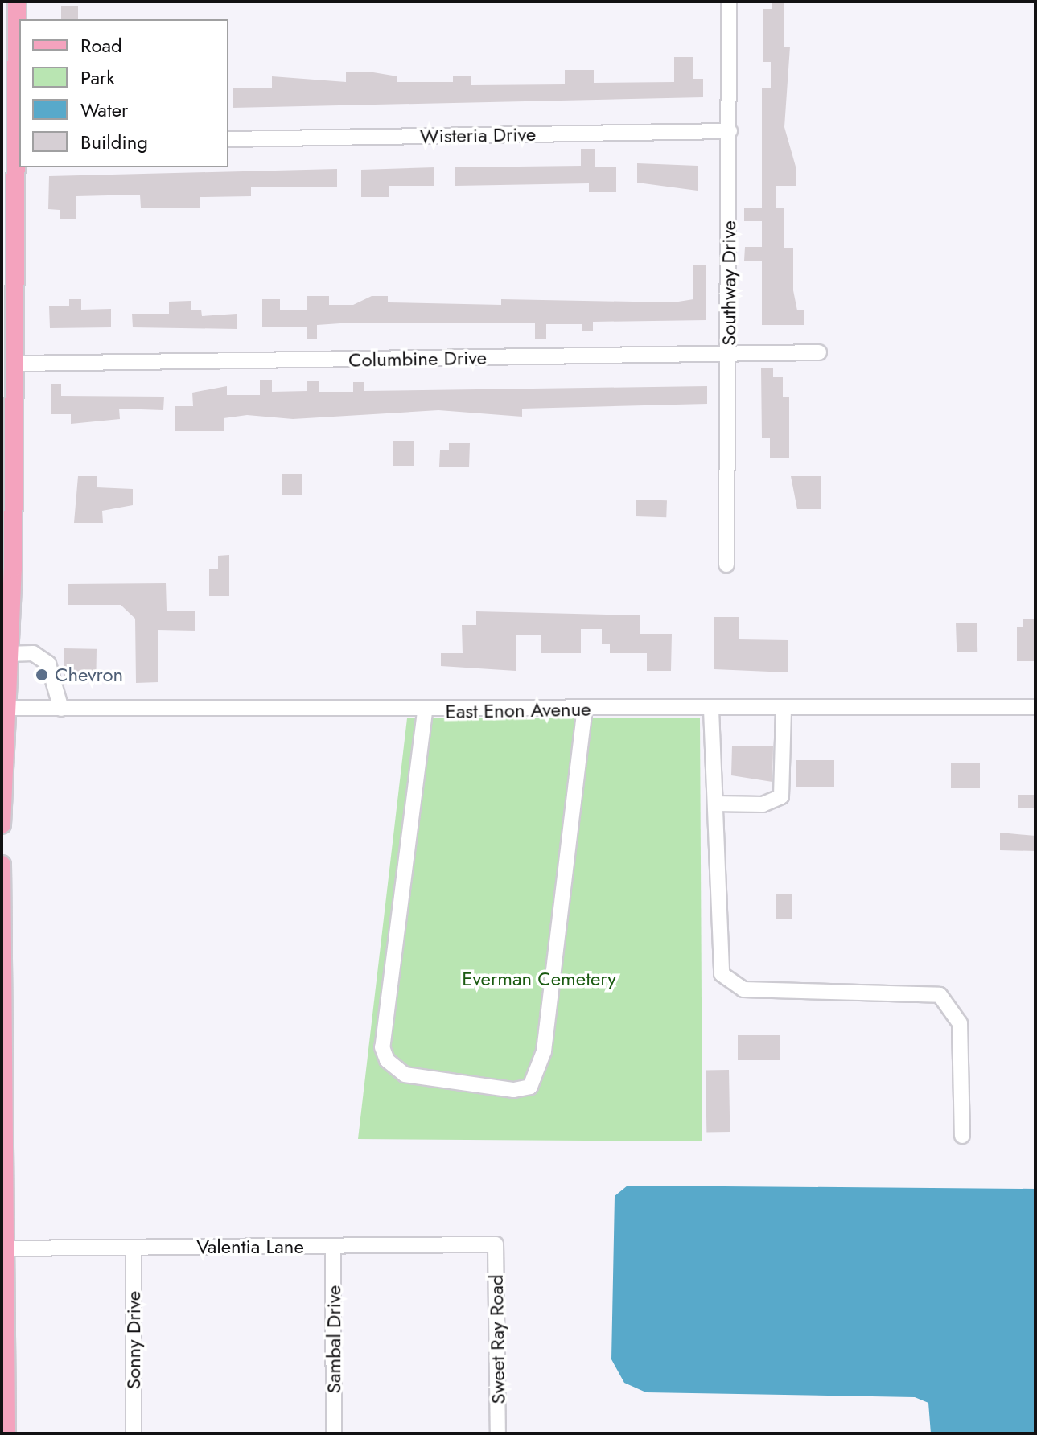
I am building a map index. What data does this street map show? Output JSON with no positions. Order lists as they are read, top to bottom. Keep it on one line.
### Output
{"streets":{"street":["Wisteria Drive","Southway Drive","Columbine Drive","East Enon Avenue","Valentia Lane","Sambal Drive","Sweet Ray Road","Sonny Drive"]},"crossings":[["Wisteria Drive","Southway Drive"],["Southway Drive","Columbine Drive"],["Valentia Lane","Sambal Drive"],["Valentia Lane","Sweet Ray Road"],["Valentia Lane","Sonny Drive"]],"parks":["Everman Cemetery"],"places":["Chevron"],"legend":["Road","Park","Water","Building"]}
